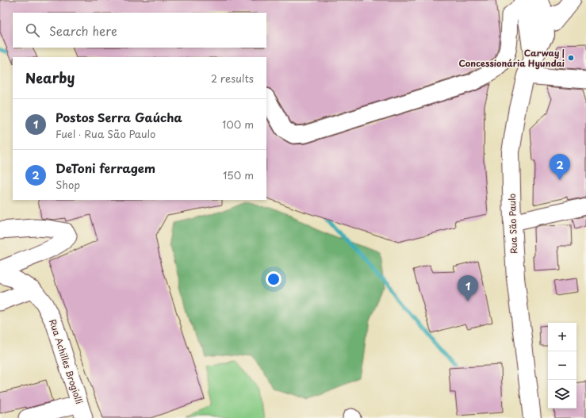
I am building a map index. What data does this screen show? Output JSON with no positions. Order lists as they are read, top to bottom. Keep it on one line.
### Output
{"streets":{"main road":["Rua São Paulo"],"street":["Rua Achilles Brogiolli"]},"places":["Carway | Concessionária Hyundai"],"page":{"search":"Search here","heading":["Nearby","2 results"],"list":[{"mark":"1","name":"Postos Serra Gaúcha","note":"Fuel · Rua São Paulo","value":"100 m"},{"mark":"2","name":"DeToni ferragem","note":"Shop","value":"150 m"}],"pins":["2","1"],"map_buttons":["+","−"]}}
